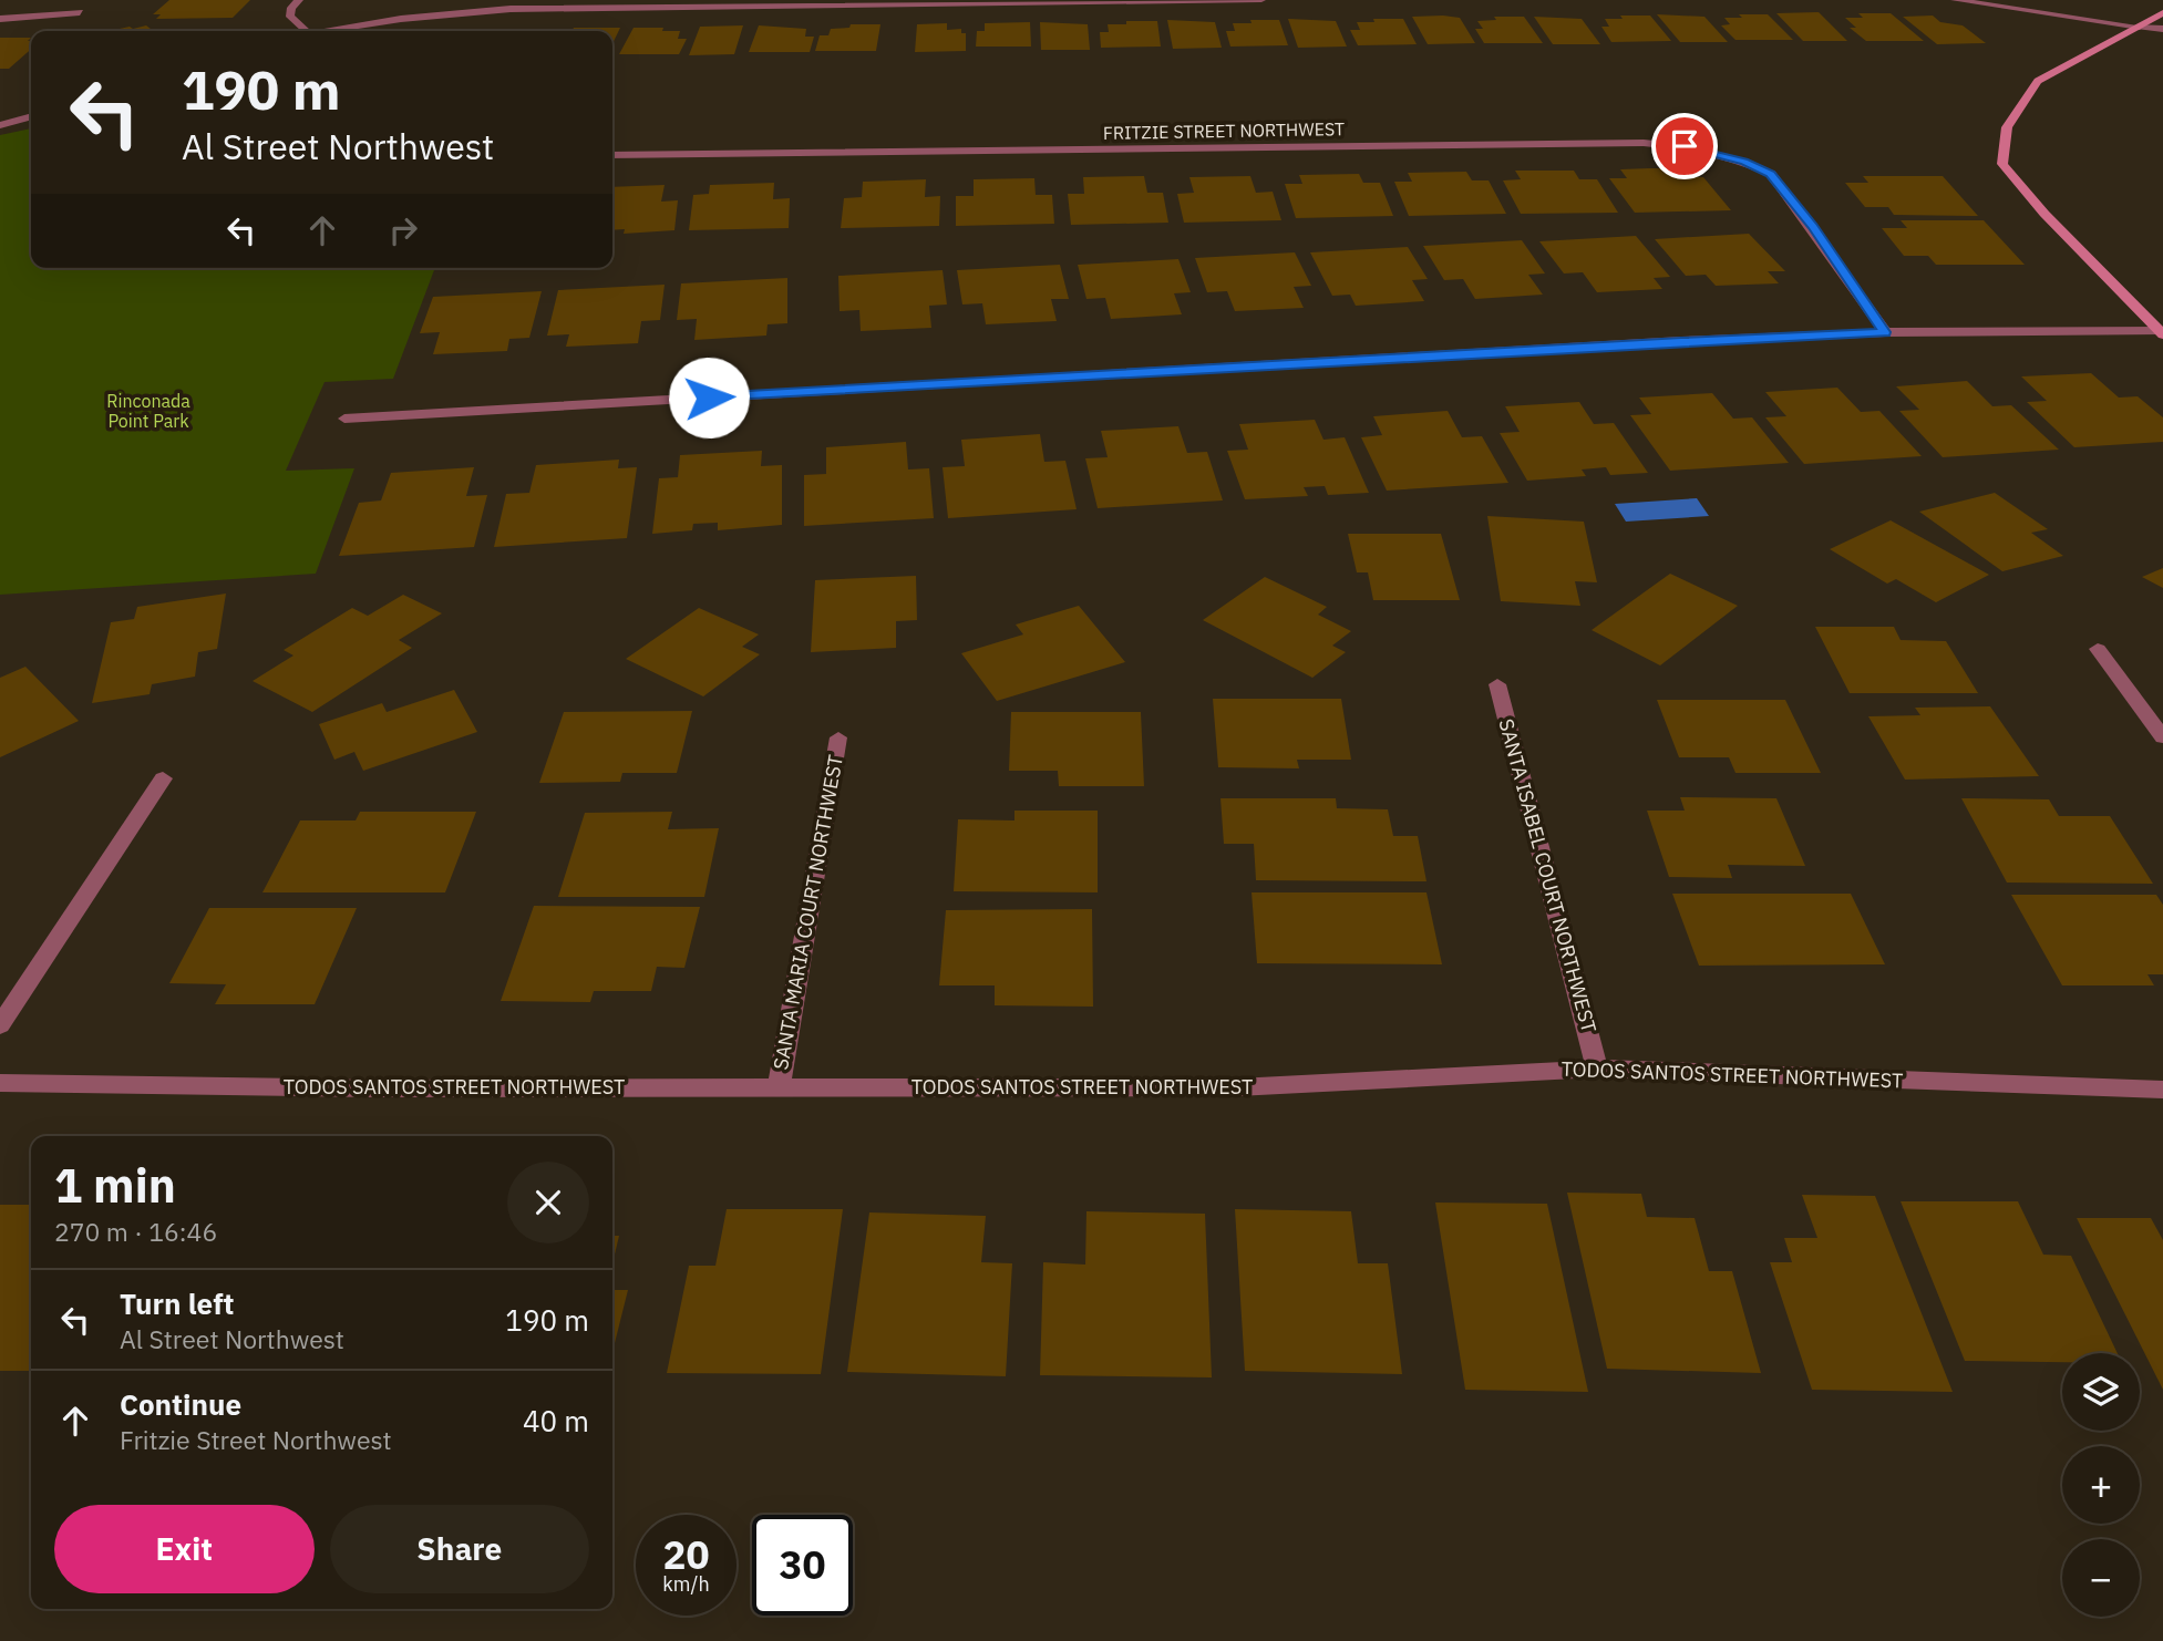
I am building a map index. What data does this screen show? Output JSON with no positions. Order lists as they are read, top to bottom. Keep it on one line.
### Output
{"streets":{"street":["FRITZIE STREET NORTHWEST","SANTA ISABEL COURT NORTHWEST","SANTA MARIA COURT NORTHWEST","TODOS SANTOS STREET NORTHWEST"]},"crossings":[["SANTA ISABEL COURT NORTHWEST","TODOS SANTOS STREET NORTHWEST"],["SANTA MARIA COURT NORTHWEST","TODOS SANTOS STREET NORTHWEST"]],"parks":["Rinconada Point Park"],"page":{"turn":["190 m","Al Street Northwest"],"heading":["1 min","270 m · 16:46"],"list":[{"name":"Turn left","note":"Al Street Northwest","value":"190 m"},{"name":"Continue","note":"Fritzie Street Northwest","value":"40 m"}],"map_buttons":["+","−"],"buttons":["Exit","Share"],"speed":"20 km/h","limit":"30"}}
